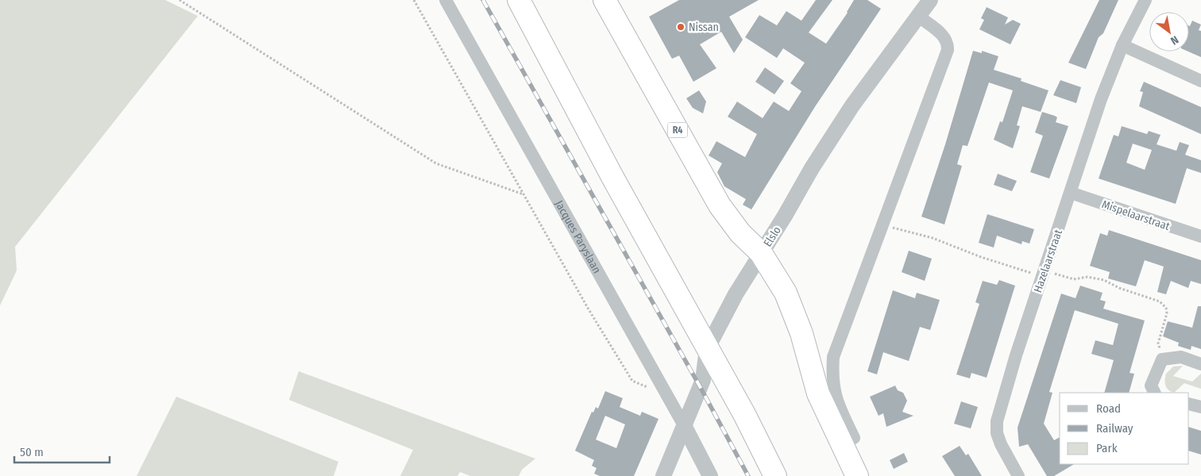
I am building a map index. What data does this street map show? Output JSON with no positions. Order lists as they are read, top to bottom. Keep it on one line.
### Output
{"streets":{"highway":["R4"],"street":["Mispelaarstraat","Elslo","Jacques Paryslaan","Hazelaarstraat"]},"crossings":[["R4","Elslo"],["Mispelaarstraat","Hazelaarstraat"],["Elslo","Jacques Paryslaan"]],"places":["Nissan"],"legend":["Road","Railway","Park"],"scale_bar":"50 m","north":"bottom right"}
